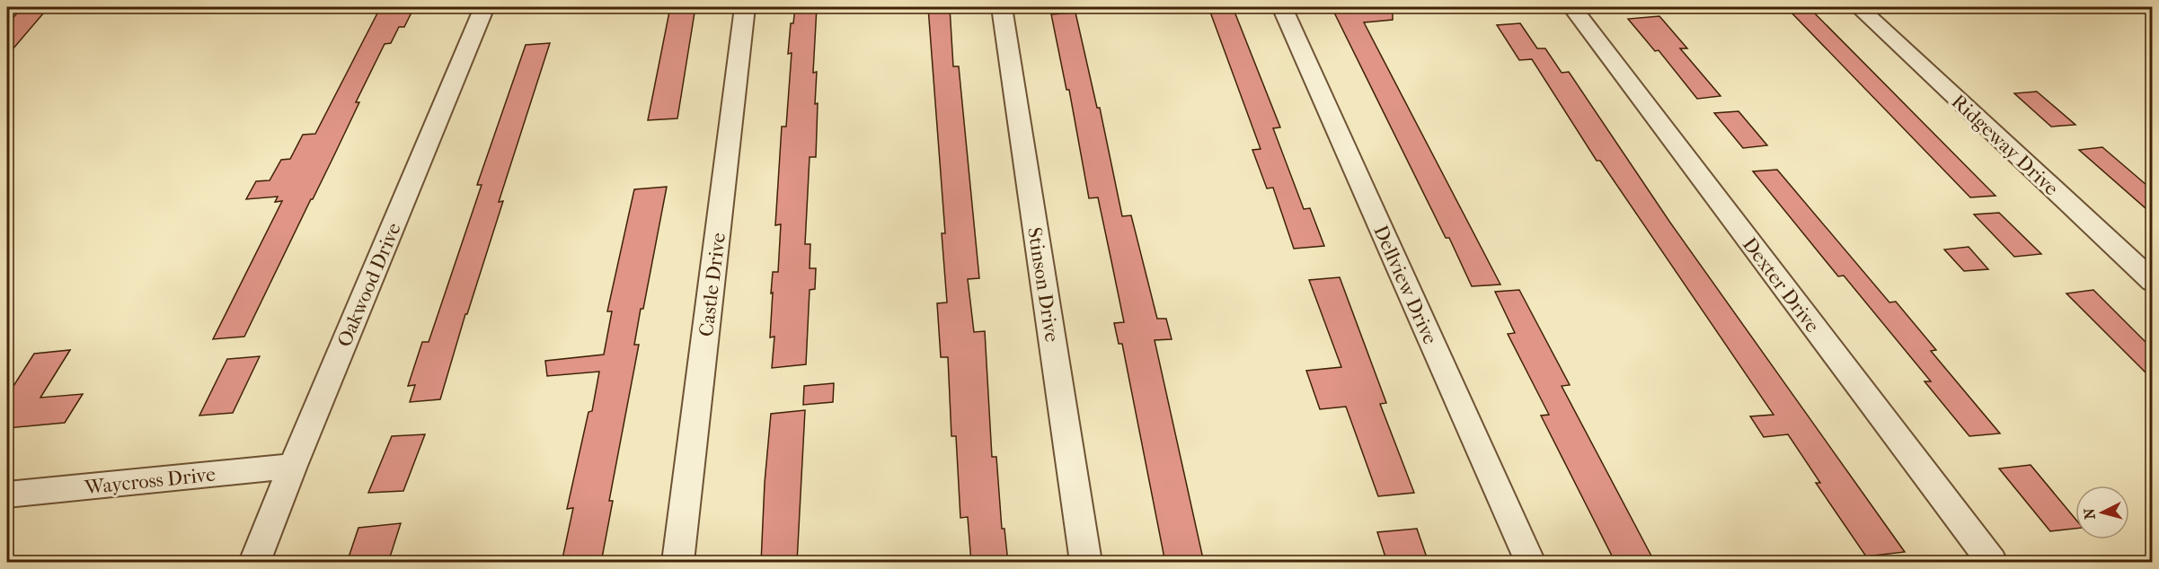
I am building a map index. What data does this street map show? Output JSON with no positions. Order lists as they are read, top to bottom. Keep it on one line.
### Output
{"streets":{"street":["Ridgeway Drive","Oakwood Drive","Castle Drive","Stinson Drive","Dellview Drive","Dexter Drive","Waycross Drive"]},"crossings":[["Oakwood Drive","Waycross Drive"]],"north":"left"}
